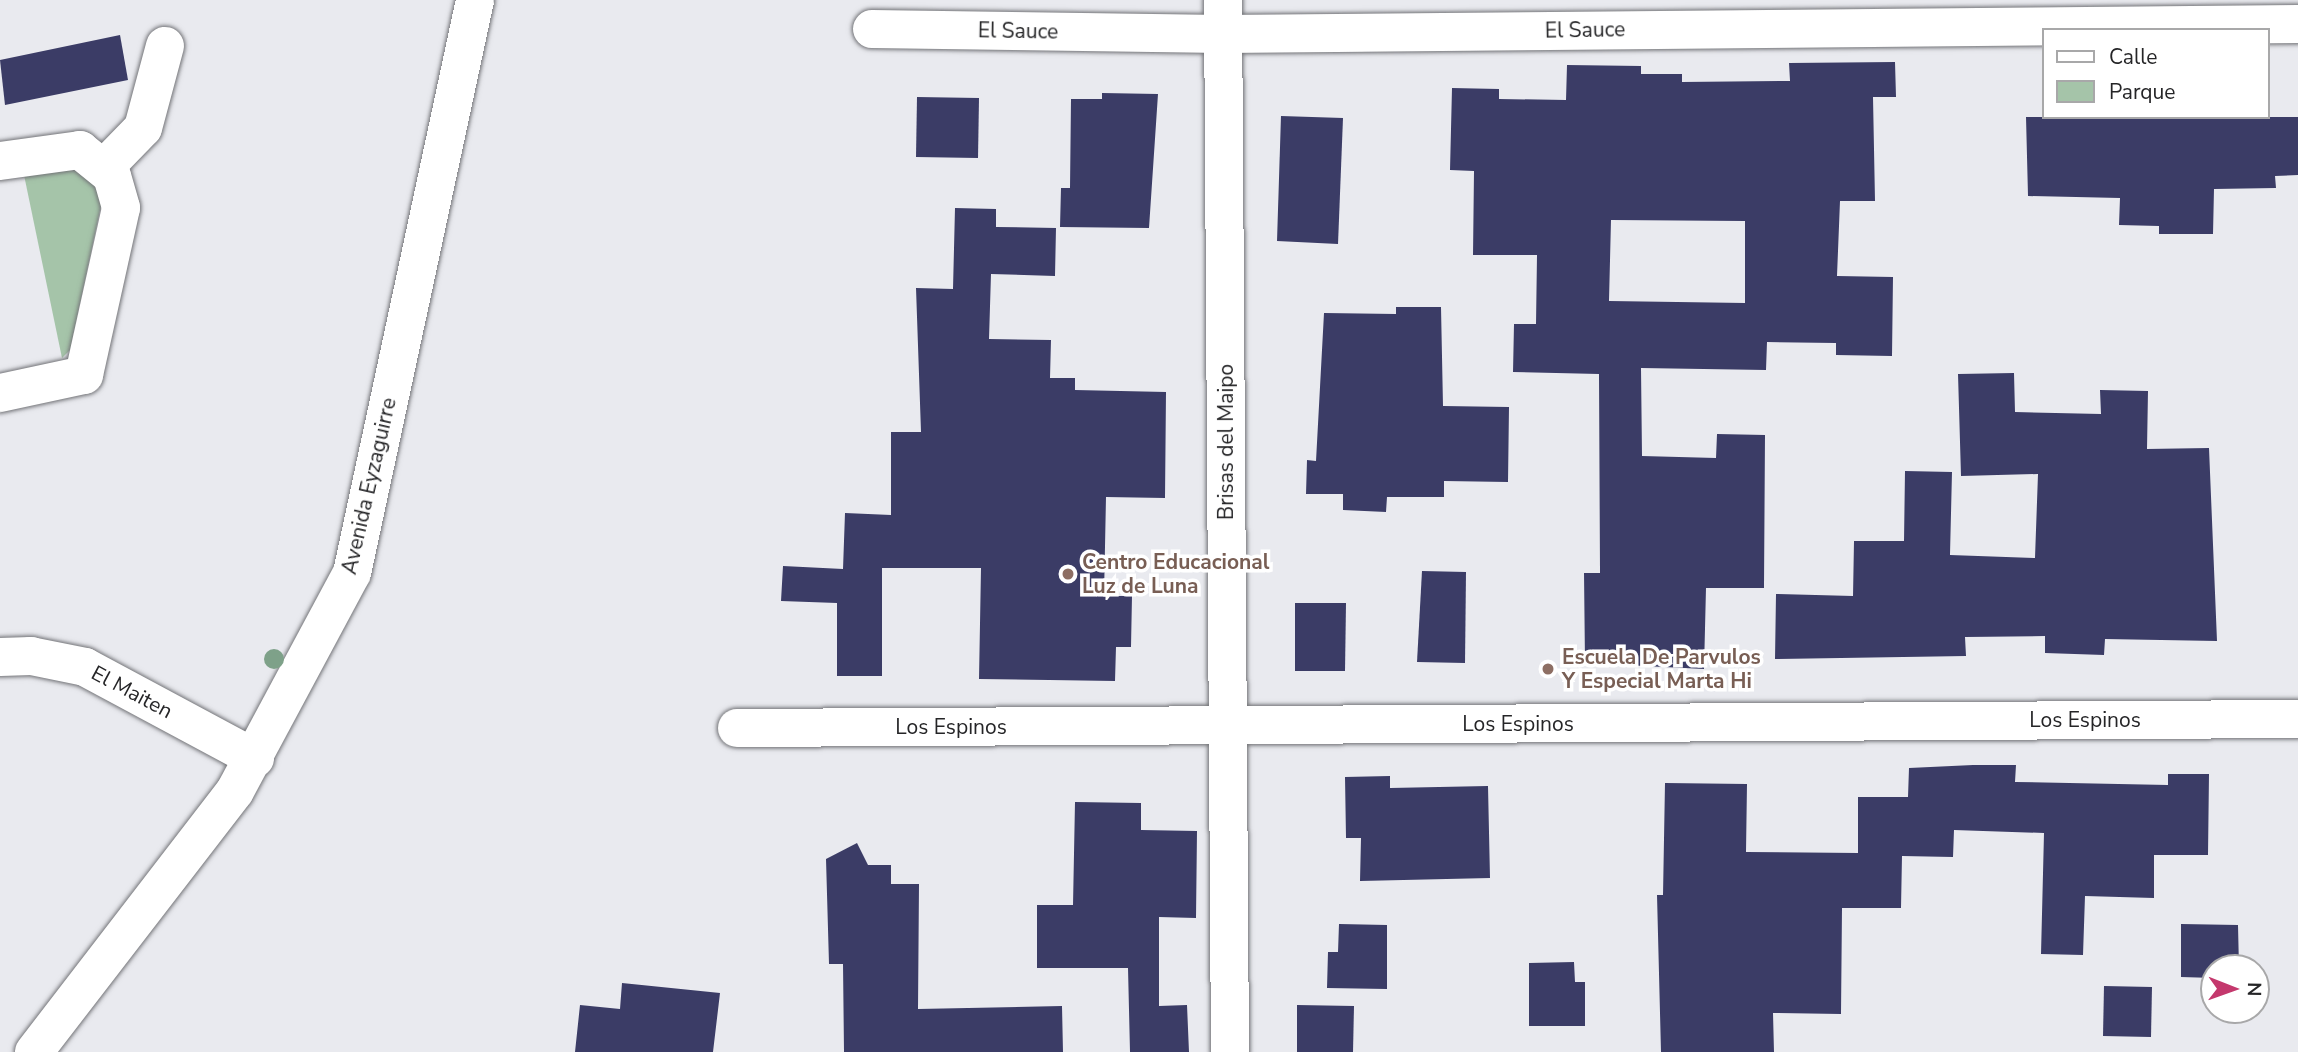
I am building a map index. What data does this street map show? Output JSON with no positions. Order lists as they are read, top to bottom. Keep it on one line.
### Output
{"streets":{"street":["El Sauce","Brisas del Maipo","Avenida Eyzaguirre","El Maiten","Los Espinos"]},"crossings":[["El Sauce","Brisas del Maipo"],["Brisas del Maipo","Los Espinos"],["Avenida Eyzaguirre","El Maiten"]],"places":["Centro Educacional Luz de Luna","Escuela De Parvulos Y Especial Marta Hi"],"legend":["Calle","Parque"],"north":"right"}
